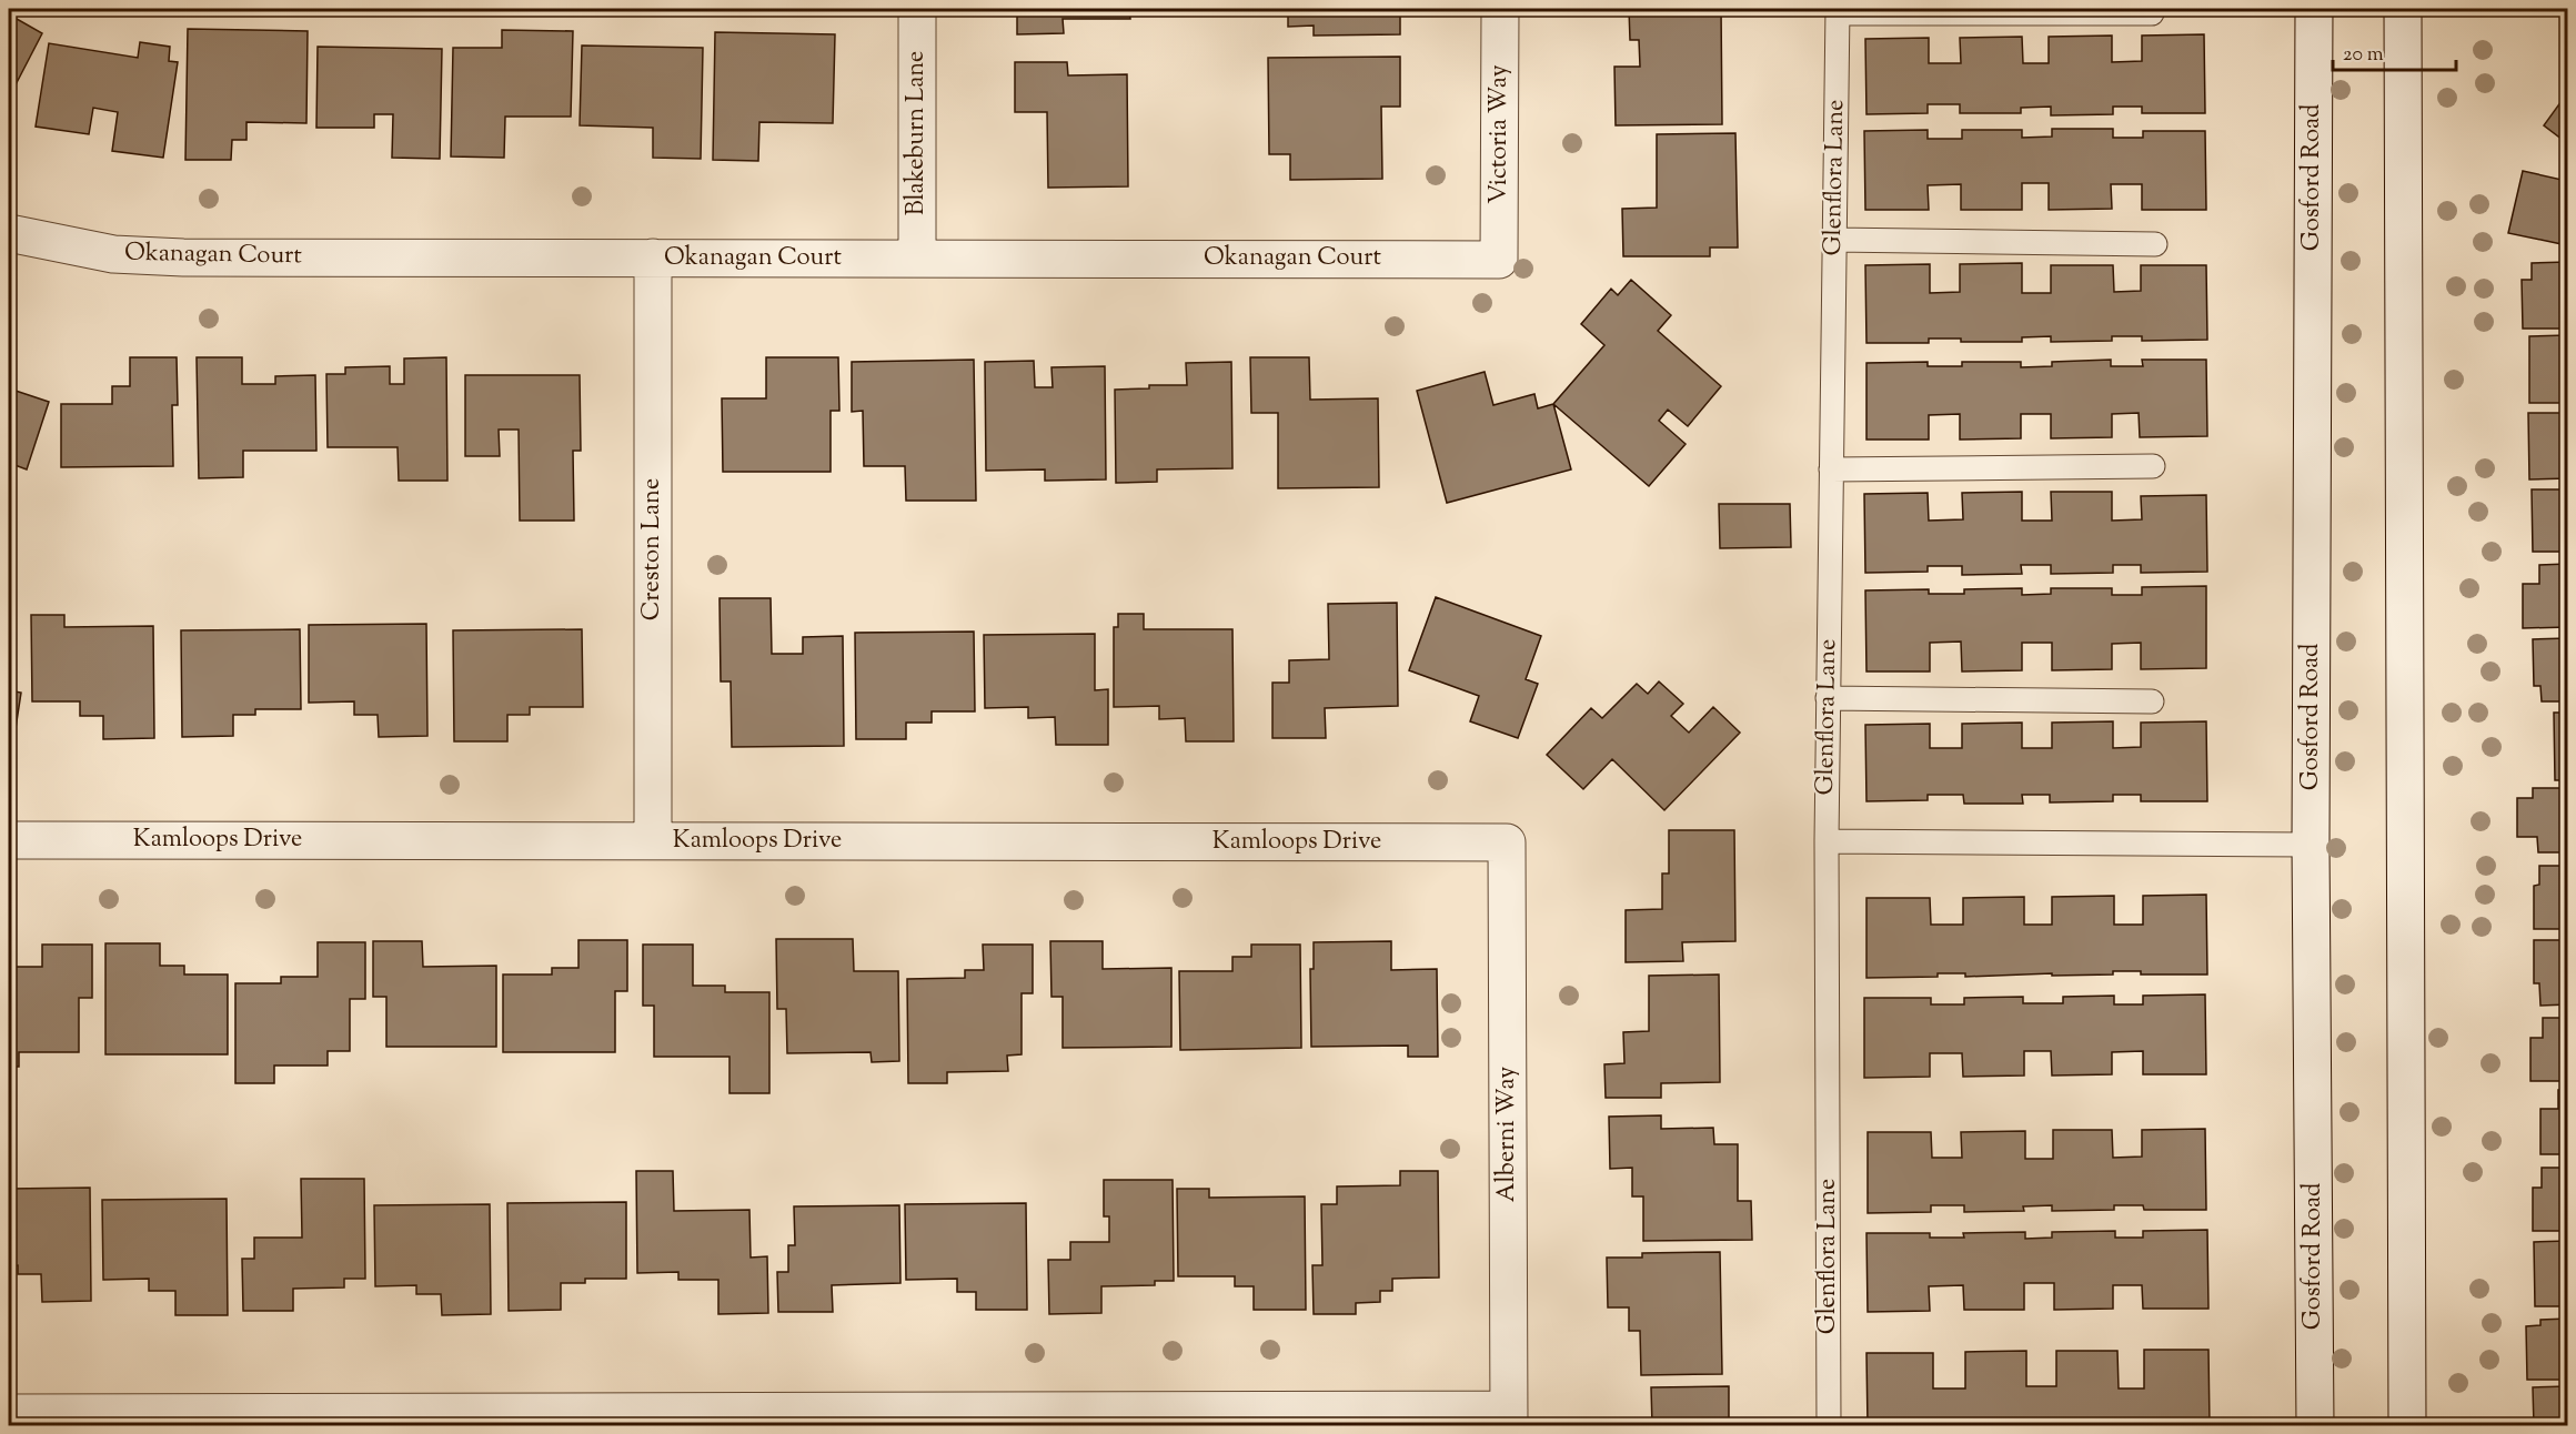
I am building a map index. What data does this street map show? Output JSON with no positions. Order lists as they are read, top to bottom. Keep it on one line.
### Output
{"streets":{"street":["Blakeburn Lane","Victoria Way","Gosford Road","Okanagan Court","Creston Lane","Kamloops Drive","Alberni Way"],"lane":["Glenflora Lane"]},"crossings":[["Blakeburn Lane","Okanagan Court"],["Victoria Way","Okanagan Court"],["Okanagan Court","Creston Lane"],["Creston Lane","Kamloops Drive"],["Kamloops Drive","Alberni Way"]],"scale_bar":"20 m"}
